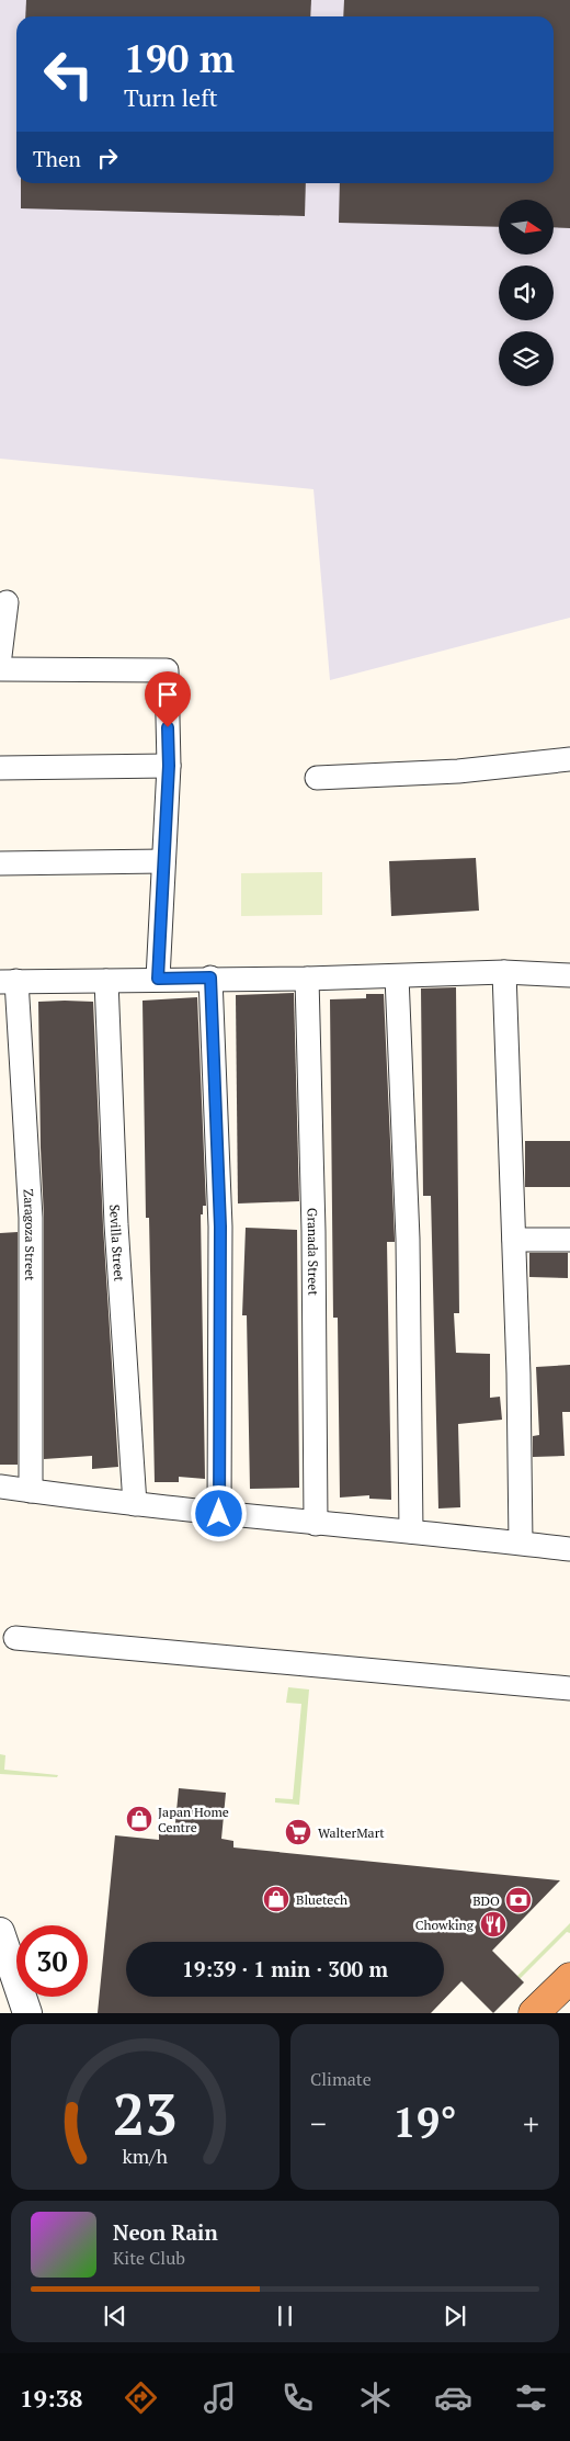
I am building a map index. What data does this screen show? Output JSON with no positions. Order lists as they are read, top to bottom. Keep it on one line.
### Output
{"streets":{"street":["Zaragoza Street","Sevilla Street","Granada Street"]},"places":{"shop":["Japan Home Centre","Bluetech"],"supermarket":["WalterMart"],"bank":["BDO"],"restaurant":["Chowking"]},"north":"right","page":{"turn":["190 m","Turn left"],"then":"Then","limit":"30","trip":"19:39 · 1 min · 300 m","tile":"Climate","heat":["−","19°","+"],"song":["Neon Rain","Kite Club"],"tabs":"19:38","gauge":["23","km/h"]}}
